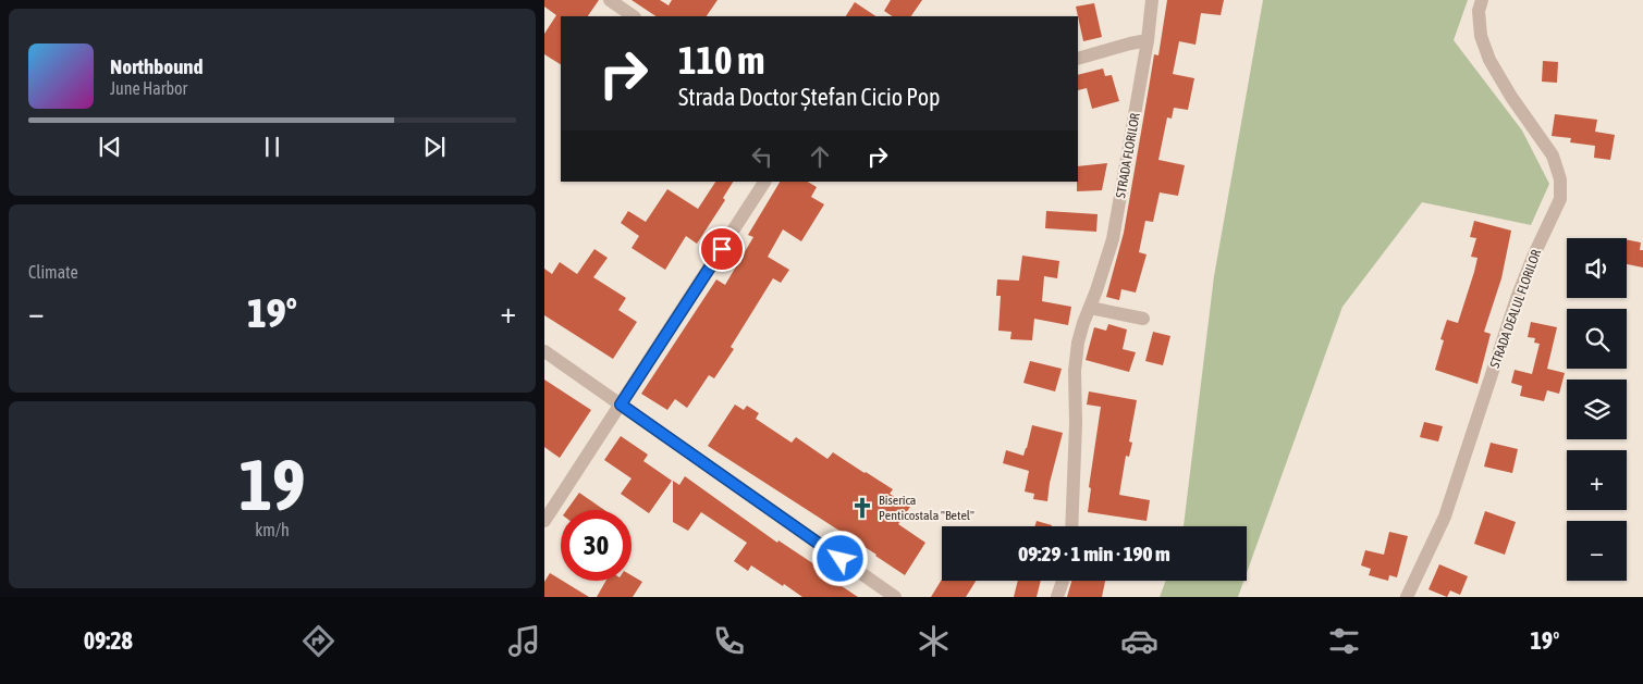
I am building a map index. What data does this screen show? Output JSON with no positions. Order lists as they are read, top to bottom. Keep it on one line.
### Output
{"streets":{"street":["STRADA FLORILOR","STRADA DEALUL FLORILOR"]},"places":{"church":["Biserica Penticostala \"Betel\""]},"page":{"turn":["110 m","Strada Doctor Ștefan Cicio Pop"],"song":["Northbound","June Harbor"],"tile":["Climate",["19","km/h"]],"map_buttons":["+","−"],"heat":["−","19°","+"],"limit":"30","trip":"09:29 · 1 min · 190 m","tabs":["09:28","19°"]}}
